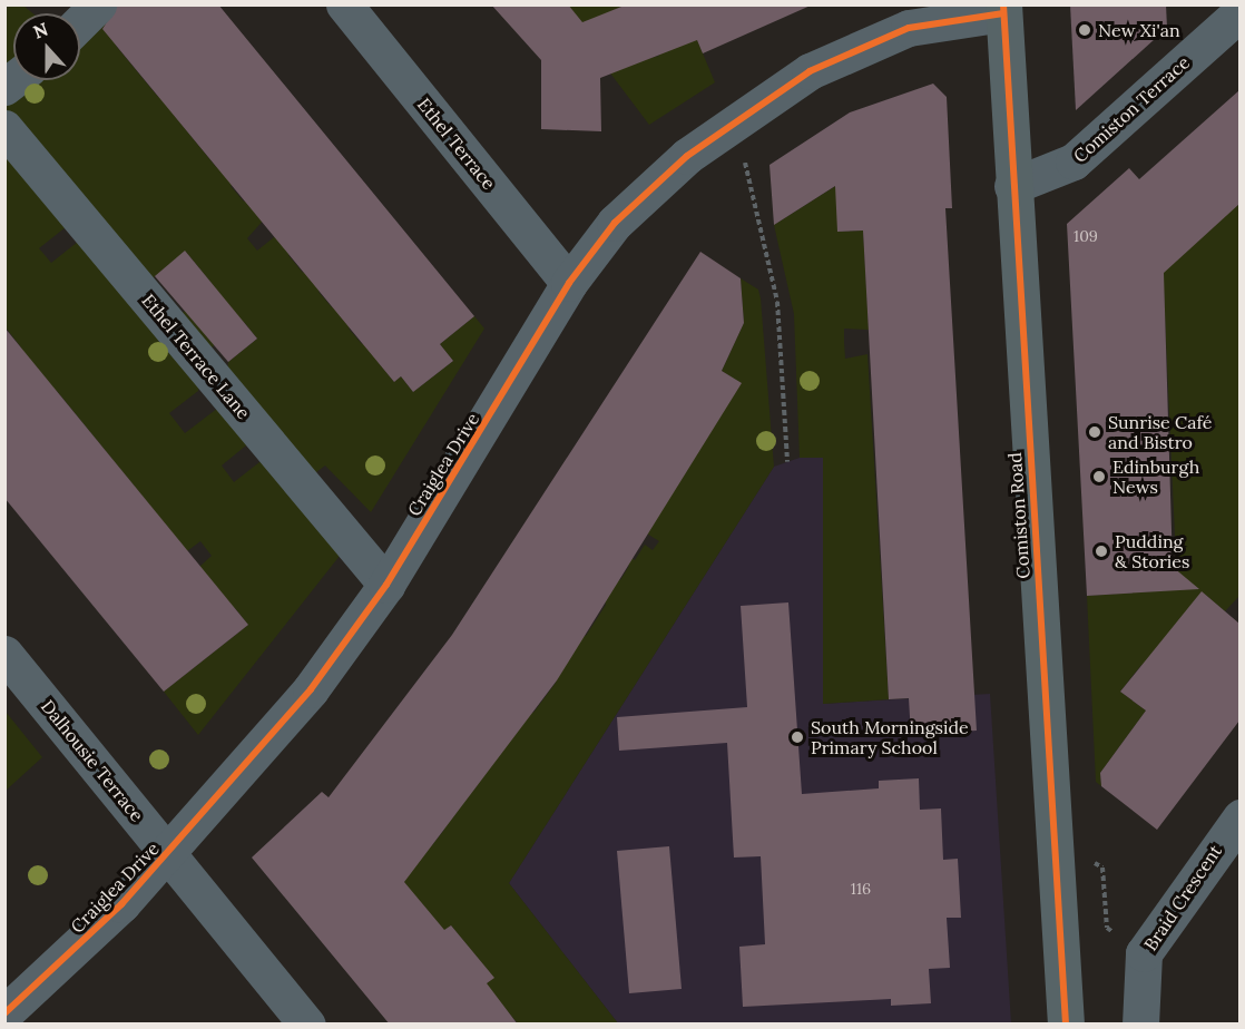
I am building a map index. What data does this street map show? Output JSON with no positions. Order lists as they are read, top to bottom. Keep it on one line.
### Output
{"streets":{"main road":["Comiston Road"],"street":["Comiston Terrace","Ethel Terrace","Ethel Terrace Lane","Craiglea Drive","Dalhousie Terrace","Braid Crescent"]},"crossings":[["Comiston Terrace","Comiston Road"],["Ethel Terrace","Craiglea Drive"],["Ethel Terrace Lane","Craiglea Drive"],["Craiglea Drive","Comiston Road"],["Craiglea Drive","Dalhousie Terrace"]],"places":["New Xi'an","Sunrise Café and Bistro","Edinburgh News","Pudding & Stories","South Morningside Primary School"],"house_numbers":["109","116"],"north":"top"}
